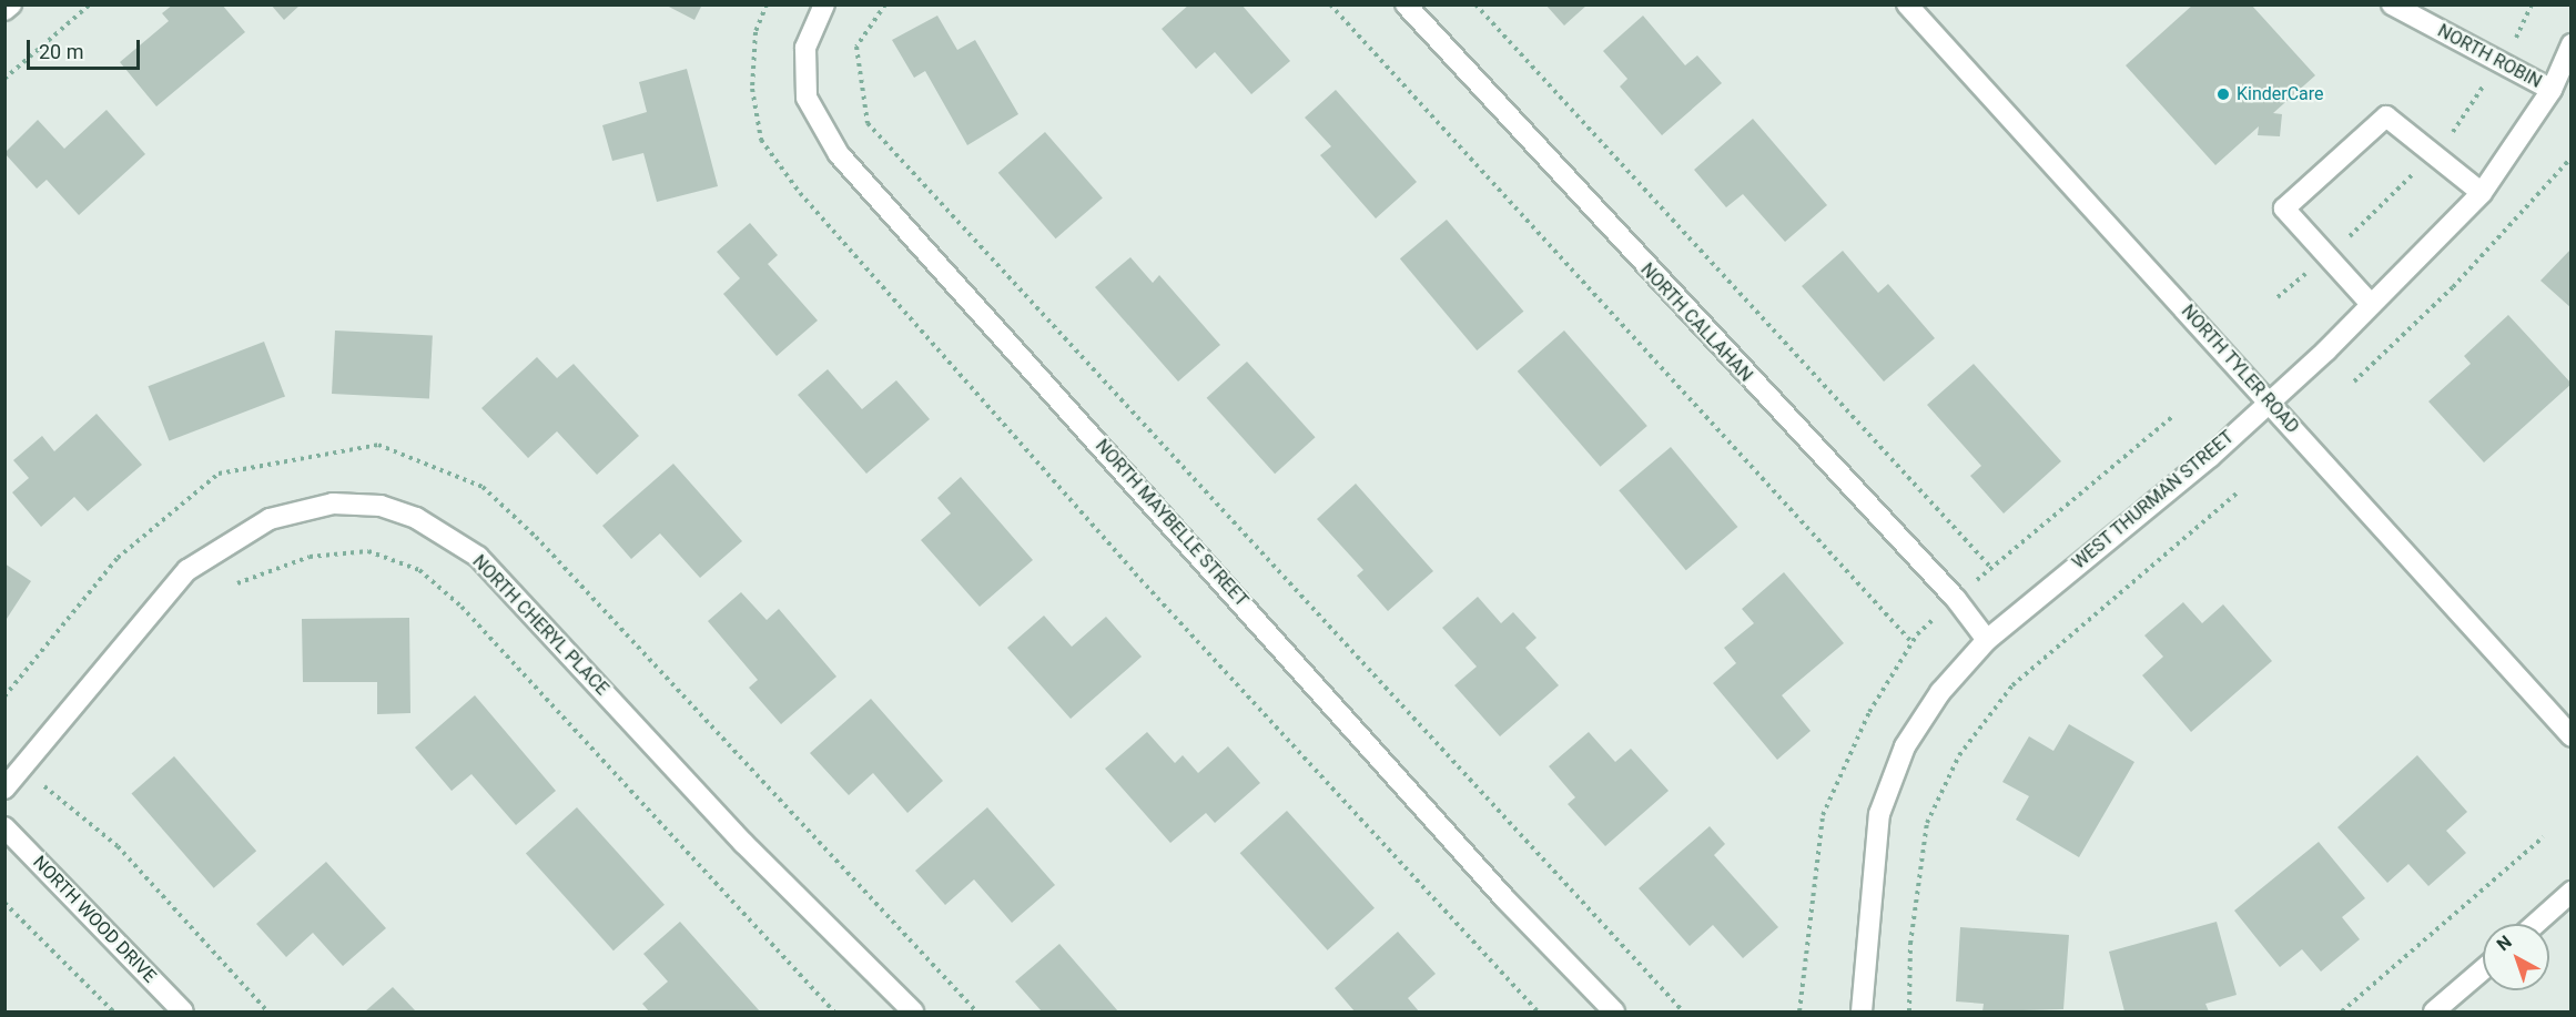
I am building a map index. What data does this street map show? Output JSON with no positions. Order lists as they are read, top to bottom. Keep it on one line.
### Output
{"streets":{"street":["NORTH ROBIN","NORTH CALLAHAN","NORTH TYLER ROAD","WEST THURMAN STREET","NORTH MAYBELLE STREET","NORTH CHERYL PLACE","NORTH WOOD DRIVE"]},"crossings":[["NORTH ROBIN","WEST THURMAN STREET"],["NORTH CALLAHAN","WEST THURMAN STREET"],["NORTH TYLER ROAD","WEST THURMAN STREET"]],"places":["KinderCare"],"scale_bar":"20 m","north":"top left"}
